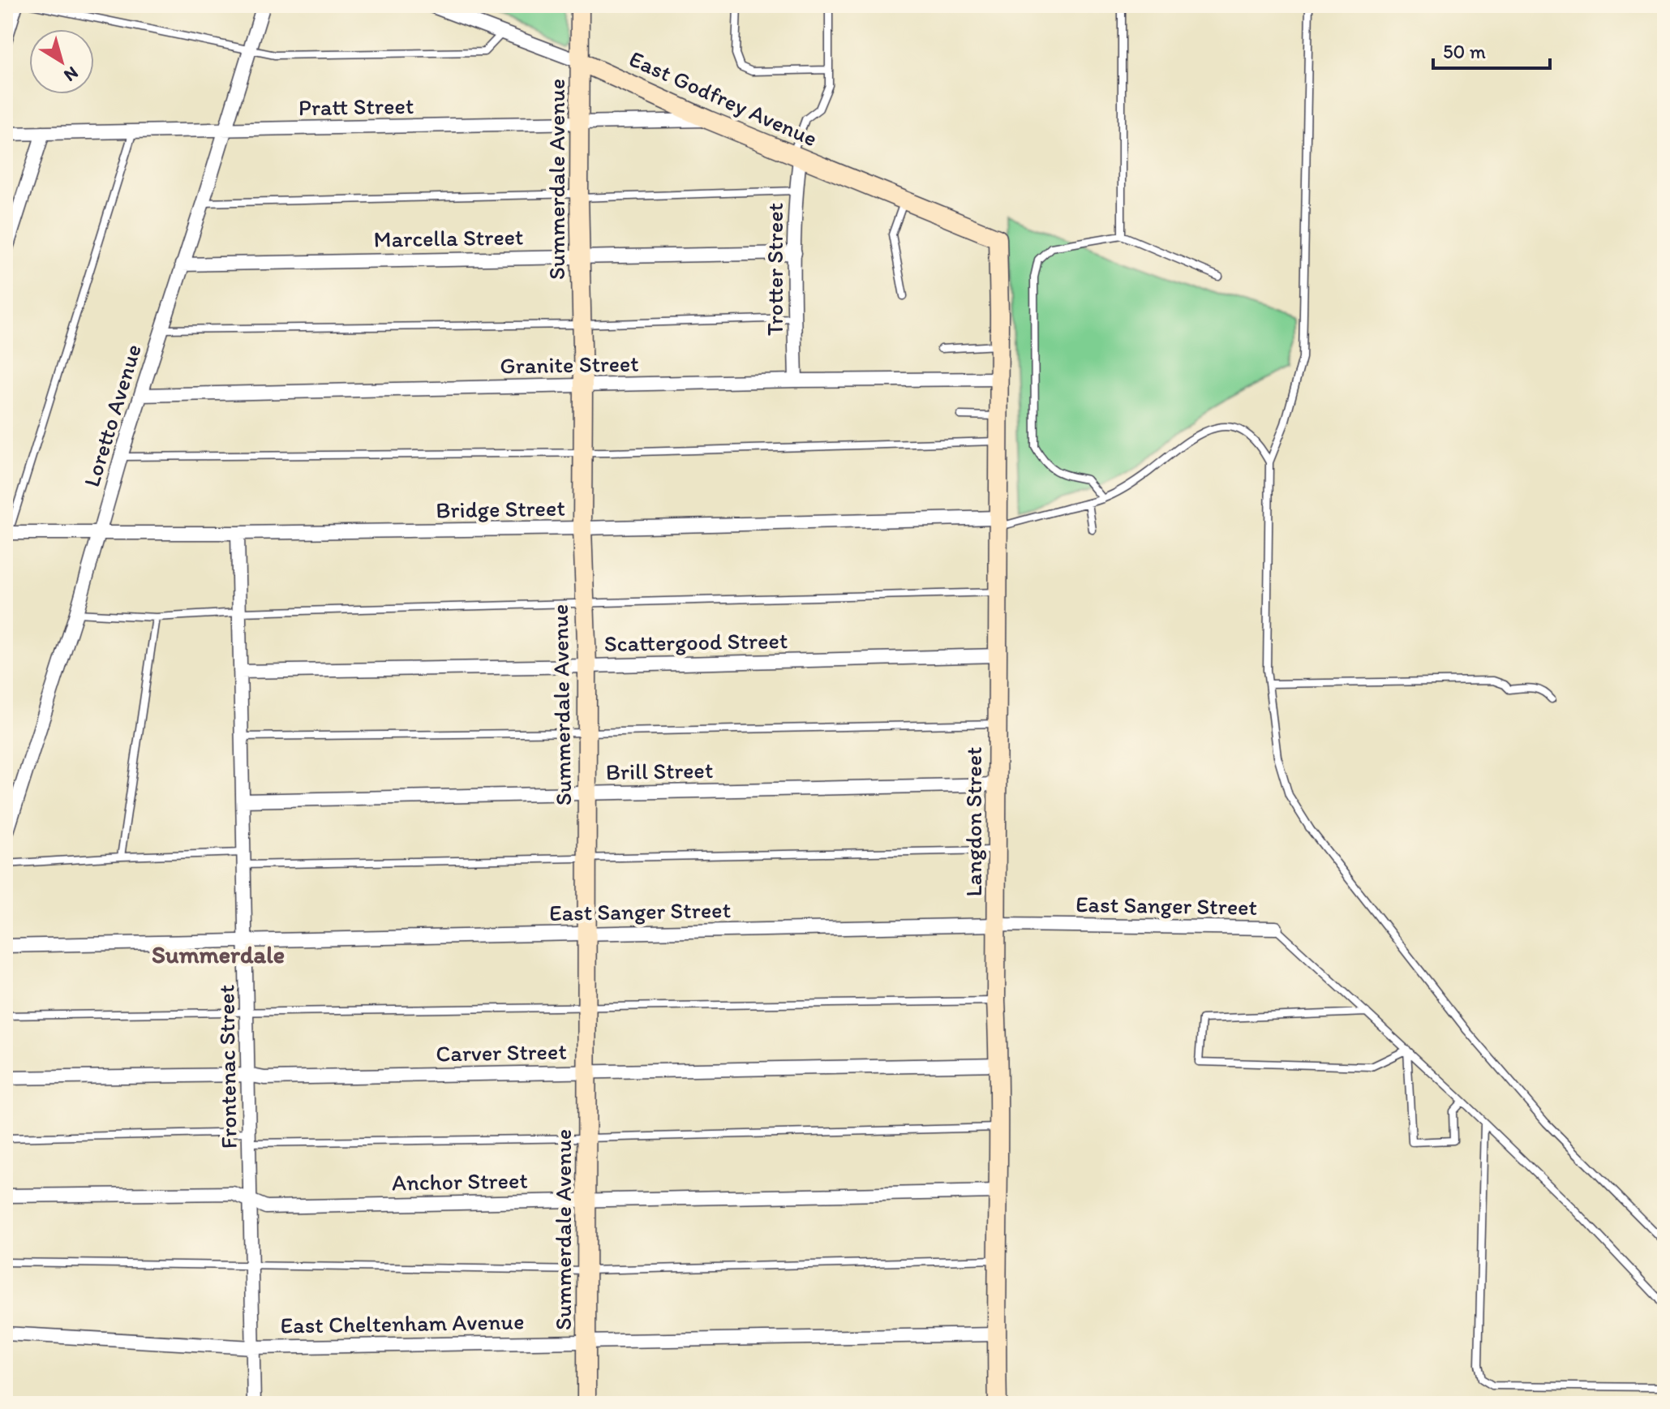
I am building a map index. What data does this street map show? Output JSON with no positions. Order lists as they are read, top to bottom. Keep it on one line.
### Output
{"streets":{"street":["East Godfrey Avenue","Pratt Street","Summerdale Avenue","Marcella Street","Trotter Street","Granite Street","Loretto Avenue","Bridge Street","Scattergood Street","Brill Street","Langdon Street","East Sanger Street","Carver Street","Frontenac Street","Anchor Street","East Cheltenham Avenue"]},"crossings":[["East Godfrey Avenue","Pratt Street"],["East Godfrey Avenue","Summerdale Avenue"],["East Godfrey Avenue","Trotter Street"],["East Godfrey Avenue","Langdon Street"],["Pratt Street","Summerdale Avenue"],["Pratt Street","Loretto Avenue"],["Summerdale Avenue","Marcella Street"],["Summerdale Avenue","Granite Street"],["Summerdale Avenue","Bridge Street"],["Summerdale Avenue","Scattergood Street"],["Summerdale Avenue","Brill Street"],["Summerdale Avenue","East Sanger Street"],["Summerdale Avenue","Carver Street"],["Summerdale Avenue","Anchor Street"],["Summerdale Avenue","East Cheltenham Avenue"],["Marcella Street","Trotter Street"],["Marcella Street","Loretto Avenue"],["Trotter Street","Granite Street"],["Granite Street","Loretto Avenue"],["Granite Street","Langdon Street"],["Loretto Avenue","Bridge Street"],["Bridge Street","Langdon Street"],["Bridge Street","Frontenac Street"],["Scattergood Street","Langdon Street"],["Scattergood Street","Frontenac Street"],["Brill Street","Langdon Street"],["Brill Street","Frontenac Street"],["Langdon Street","East Sanger Street"],["Langdon Street","Carver Street"],["Langdon Street","Anchor Street"],["Langdon Street","East Cheltenham Avenue"],["East Sanger Street","Frontenac Street"],["Carver Street","Frontenac Street"],["Frontenac Street","Anchor Street"],["Frontenac Street","East Cheltenham Avenue"]],"districts":["Summerdale"],"scale_bar":"50 m","north":"bottom right"}
